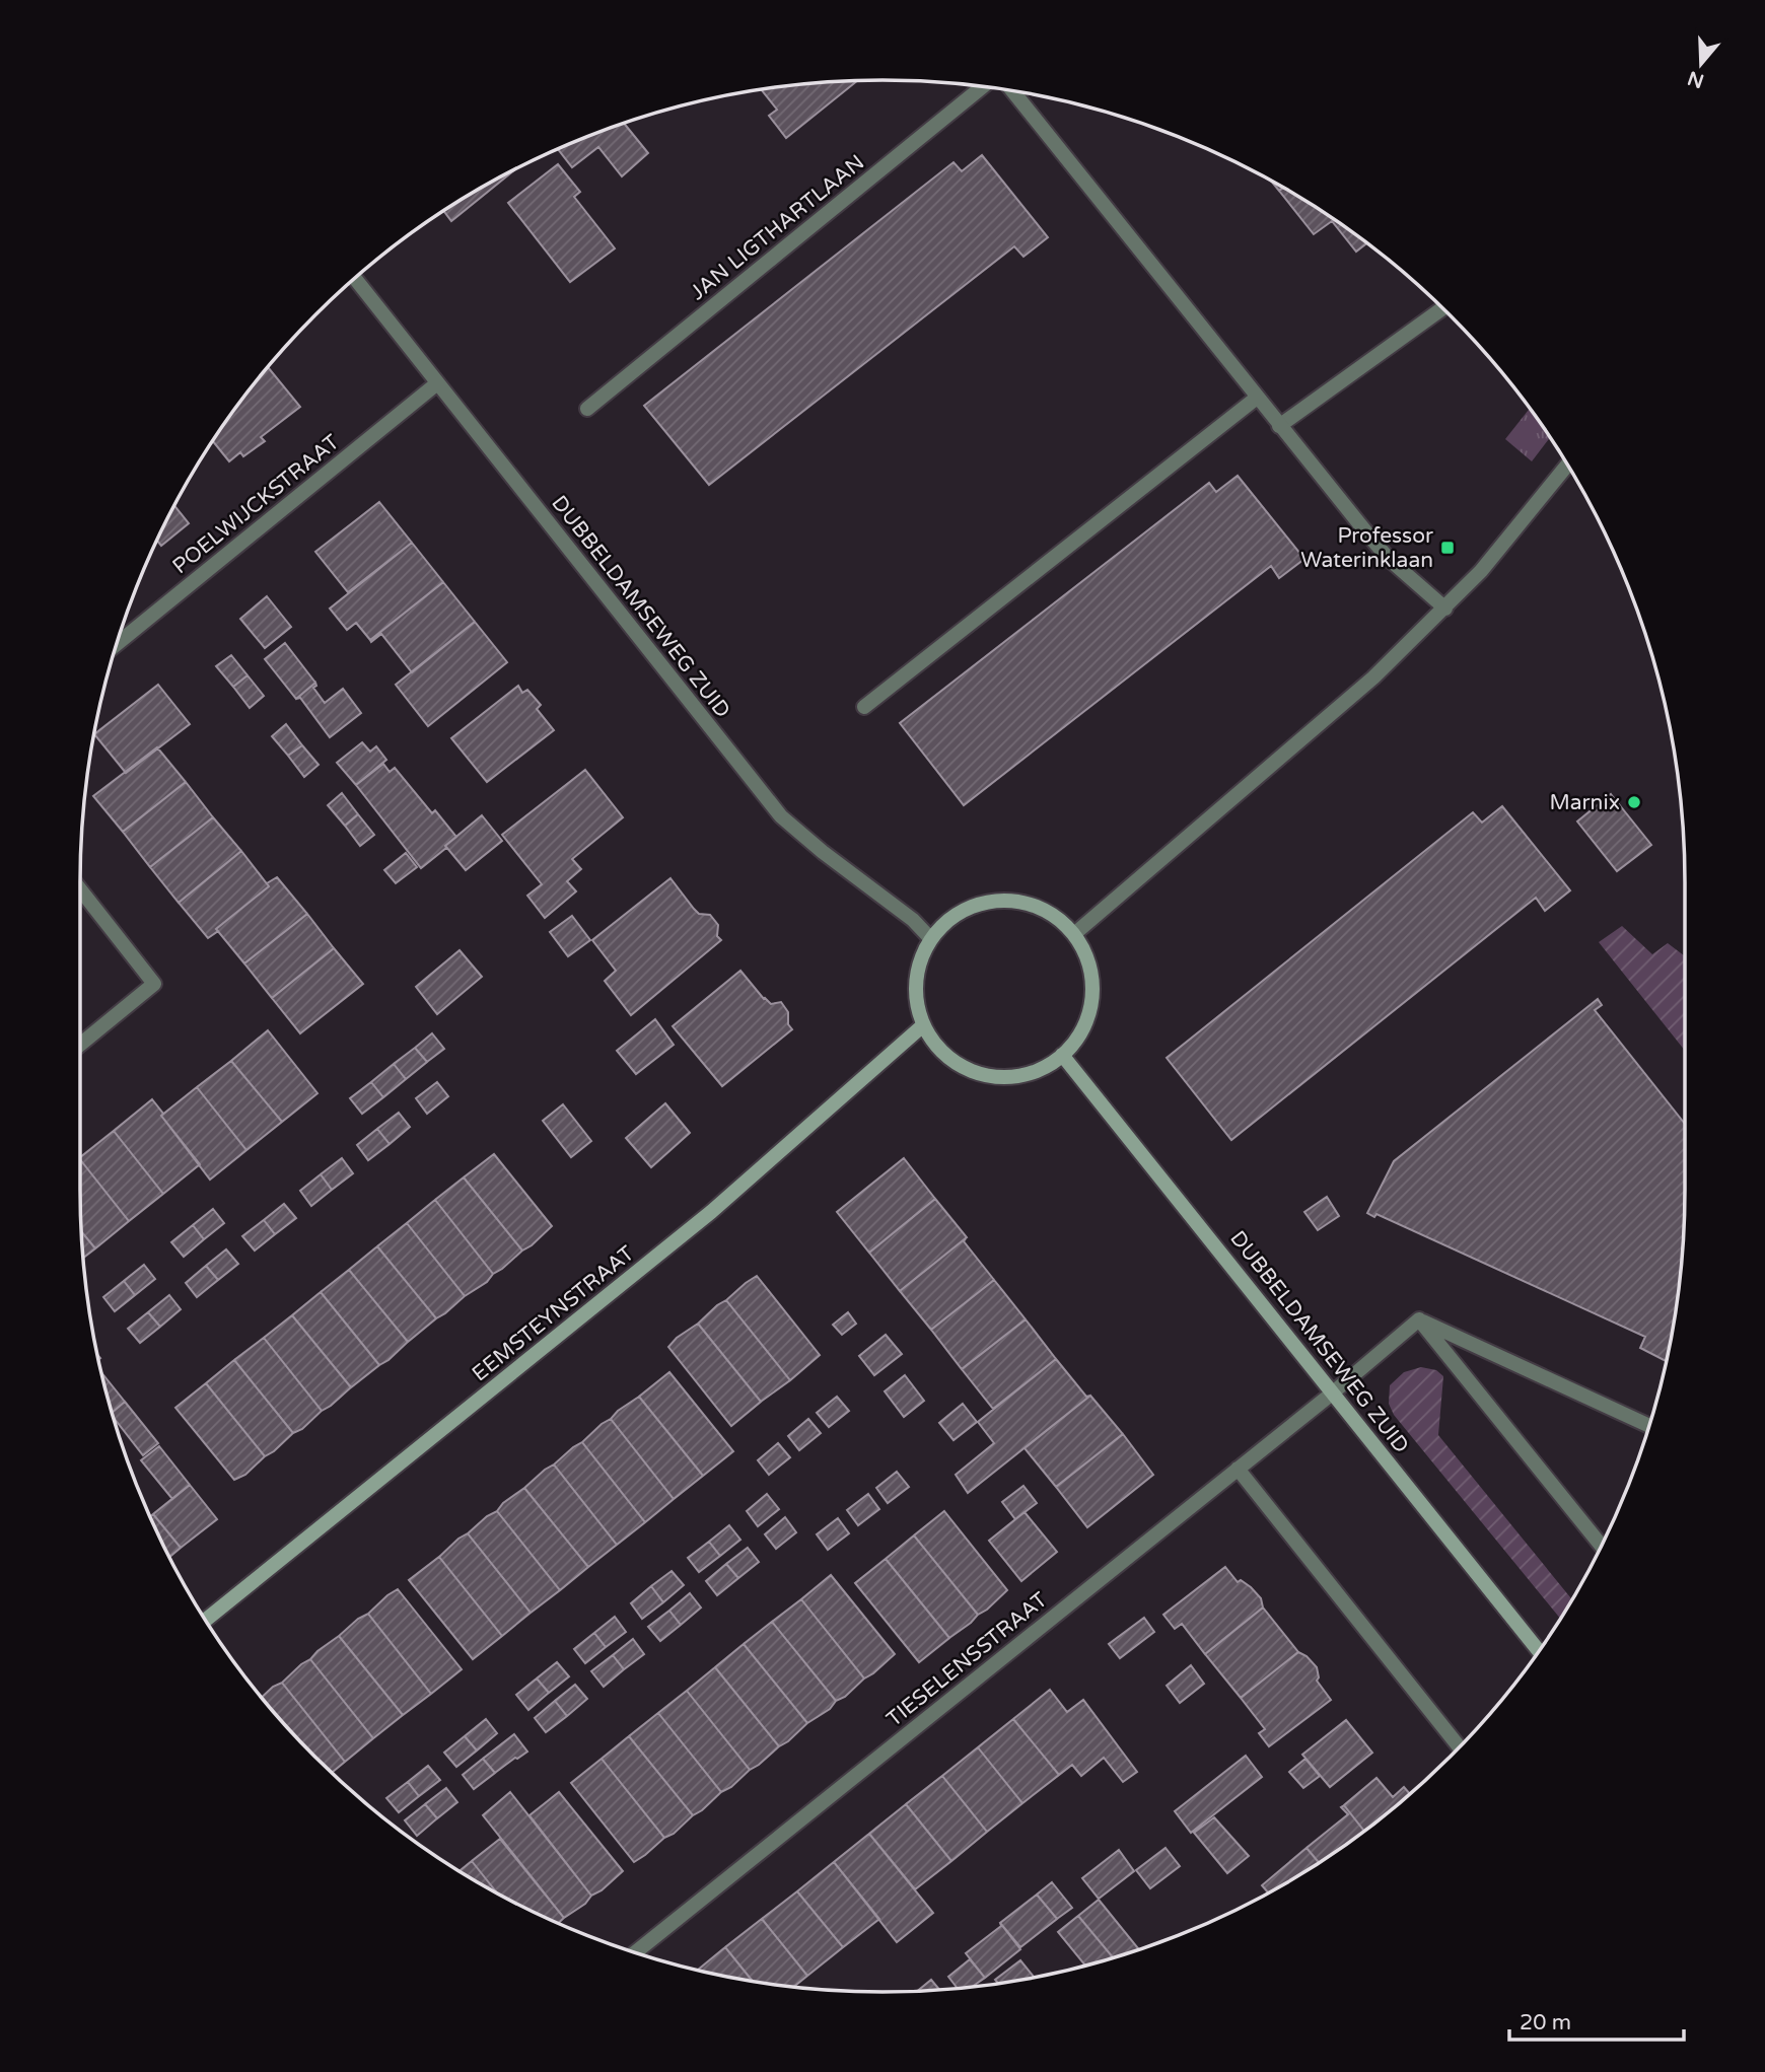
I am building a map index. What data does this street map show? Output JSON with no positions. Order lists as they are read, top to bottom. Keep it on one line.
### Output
{"streets":{"street":["JAN LIGTHARTLAAN","POELWIJCKSTRAAT","DUBBELDAMSEWEG ZUID","EEMSTEYNSTRAAT","TIESELENSSTRAAT"]},"crossings":[["POELWIJCKSTRAAT","DUBBELDAMSEWEG ZUID"],["DUBBELDAMSEWEG ZUID","EEMSTEYNSTRAAT"],["DUBBELDAMSEWEG ZUID","TIESELENSSTRAAT"]],"places":{"transit":["Professor Waterinklaan"],"other":["Marnix"]},"scale_bar":"20 m","north":"bottom"}
